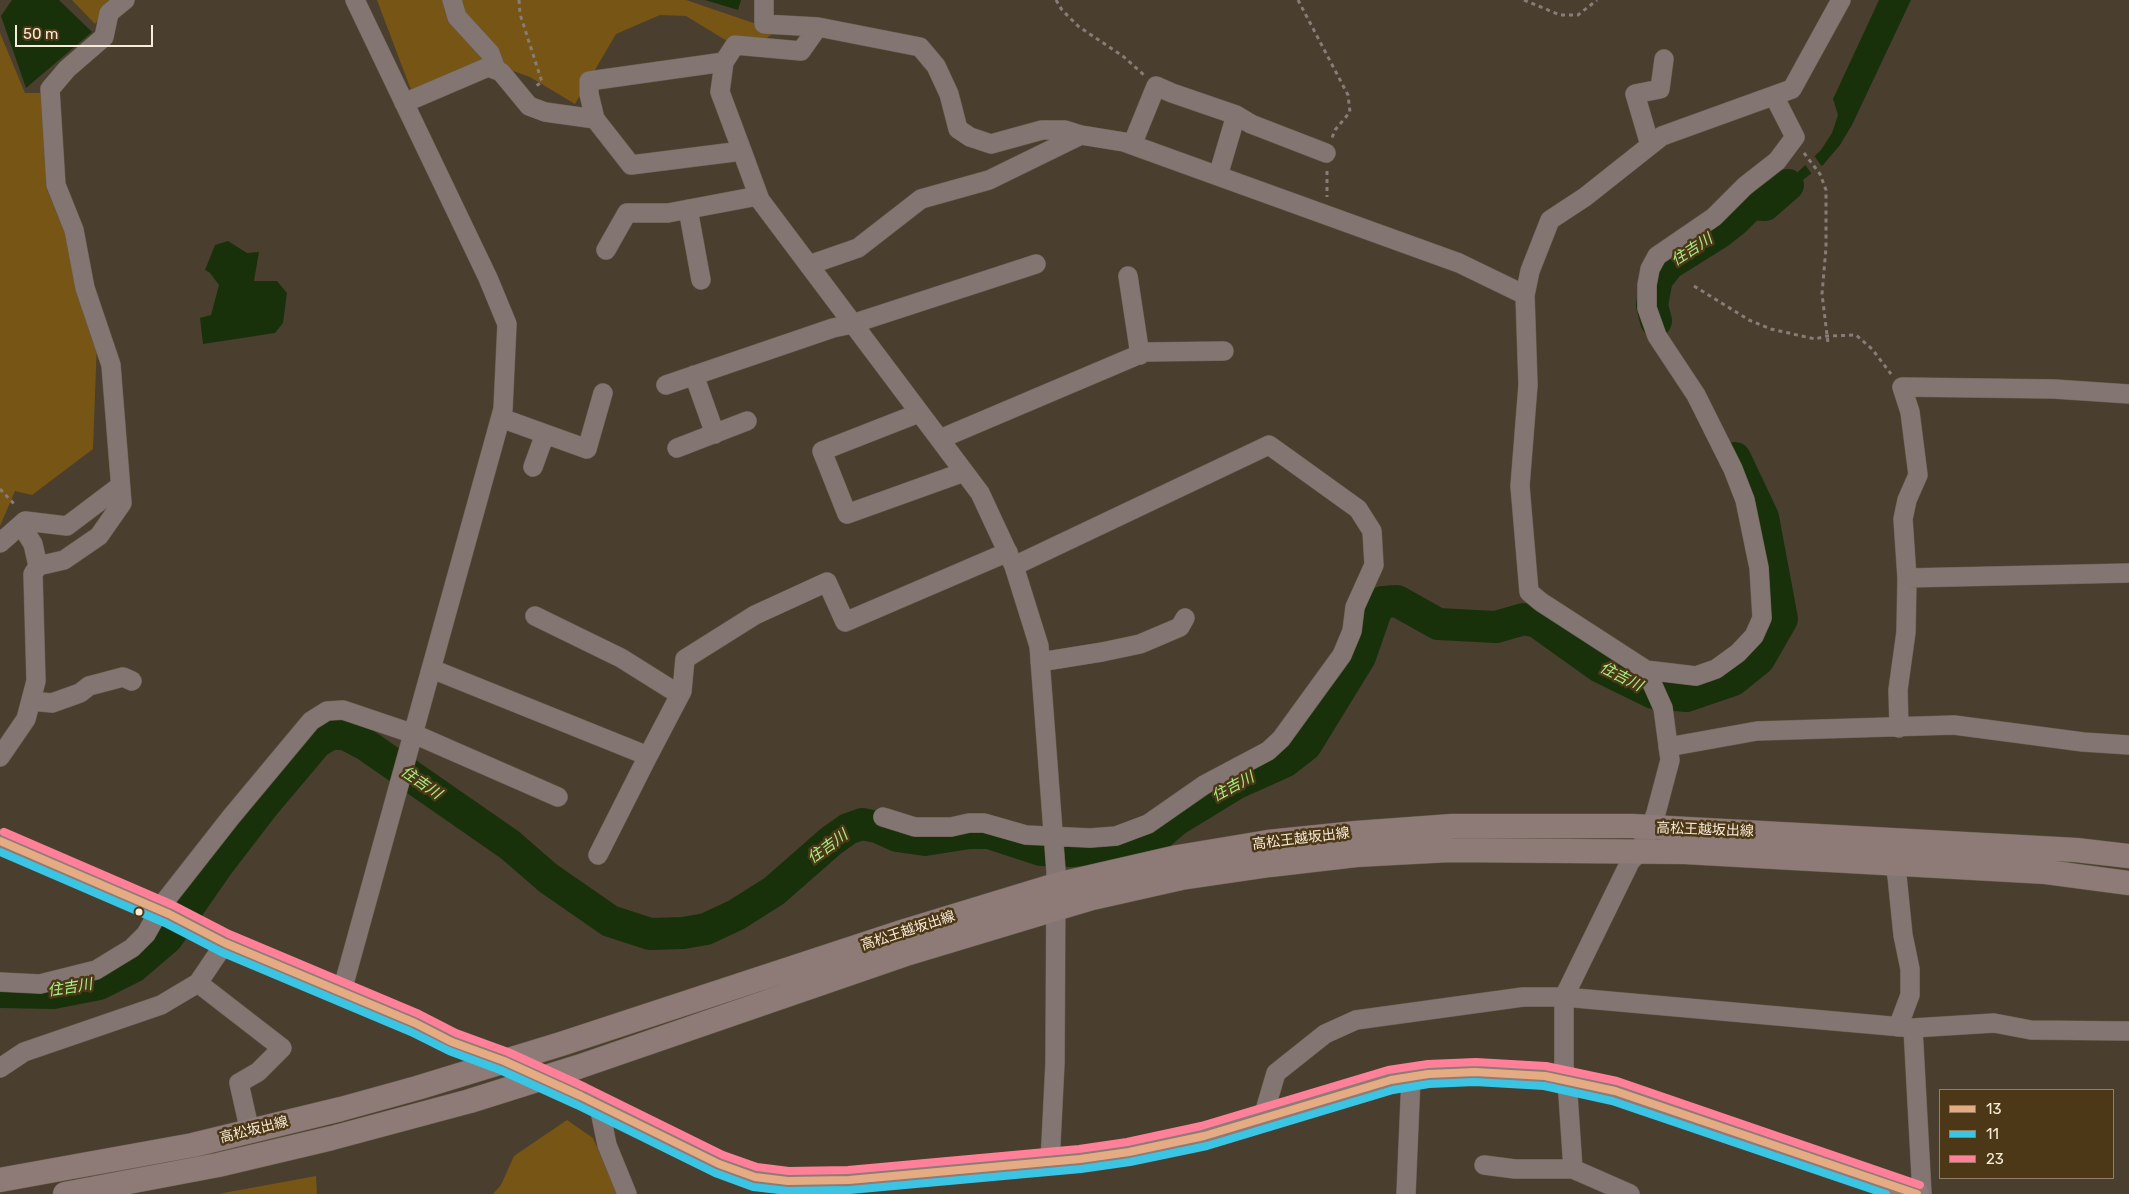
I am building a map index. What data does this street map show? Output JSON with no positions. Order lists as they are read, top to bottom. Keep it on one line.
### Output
{"streets":{"main road":["高松王越坂出線","高松坂出線"]},"crossings":[["高松王越坂出線","高松坂出線"]],"water":["住吉川"],"lines":["transit line 23","transit line 13","transit line 11"],"legend":["13","11","23"],"scale_bar":"50 m"}
